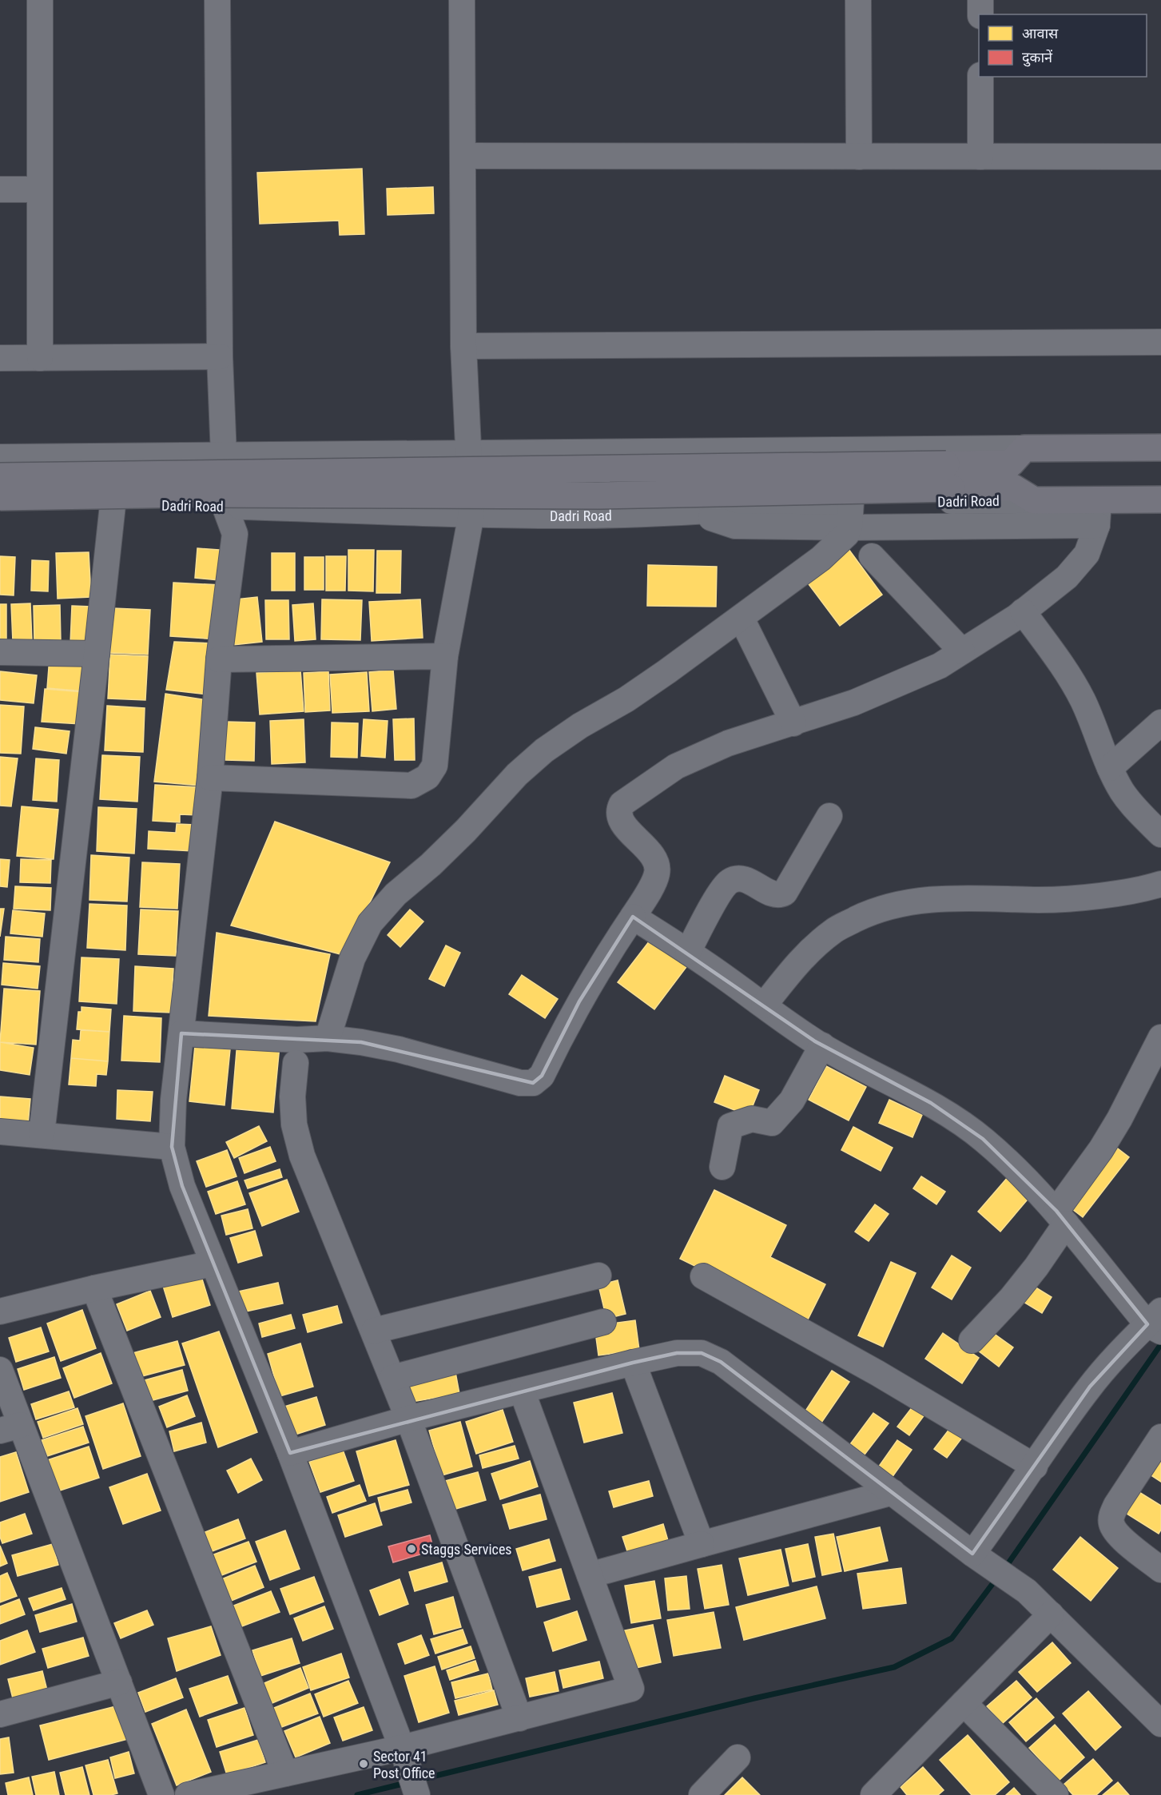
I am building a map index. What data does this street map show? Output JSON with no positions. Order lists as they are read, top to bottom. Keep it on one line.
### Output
{"streets":{"main road":["Dadri Road"]},"places":["Staggs Services","Sector 41 Post Office"],"legend":["आवास","दुकानें"]}
